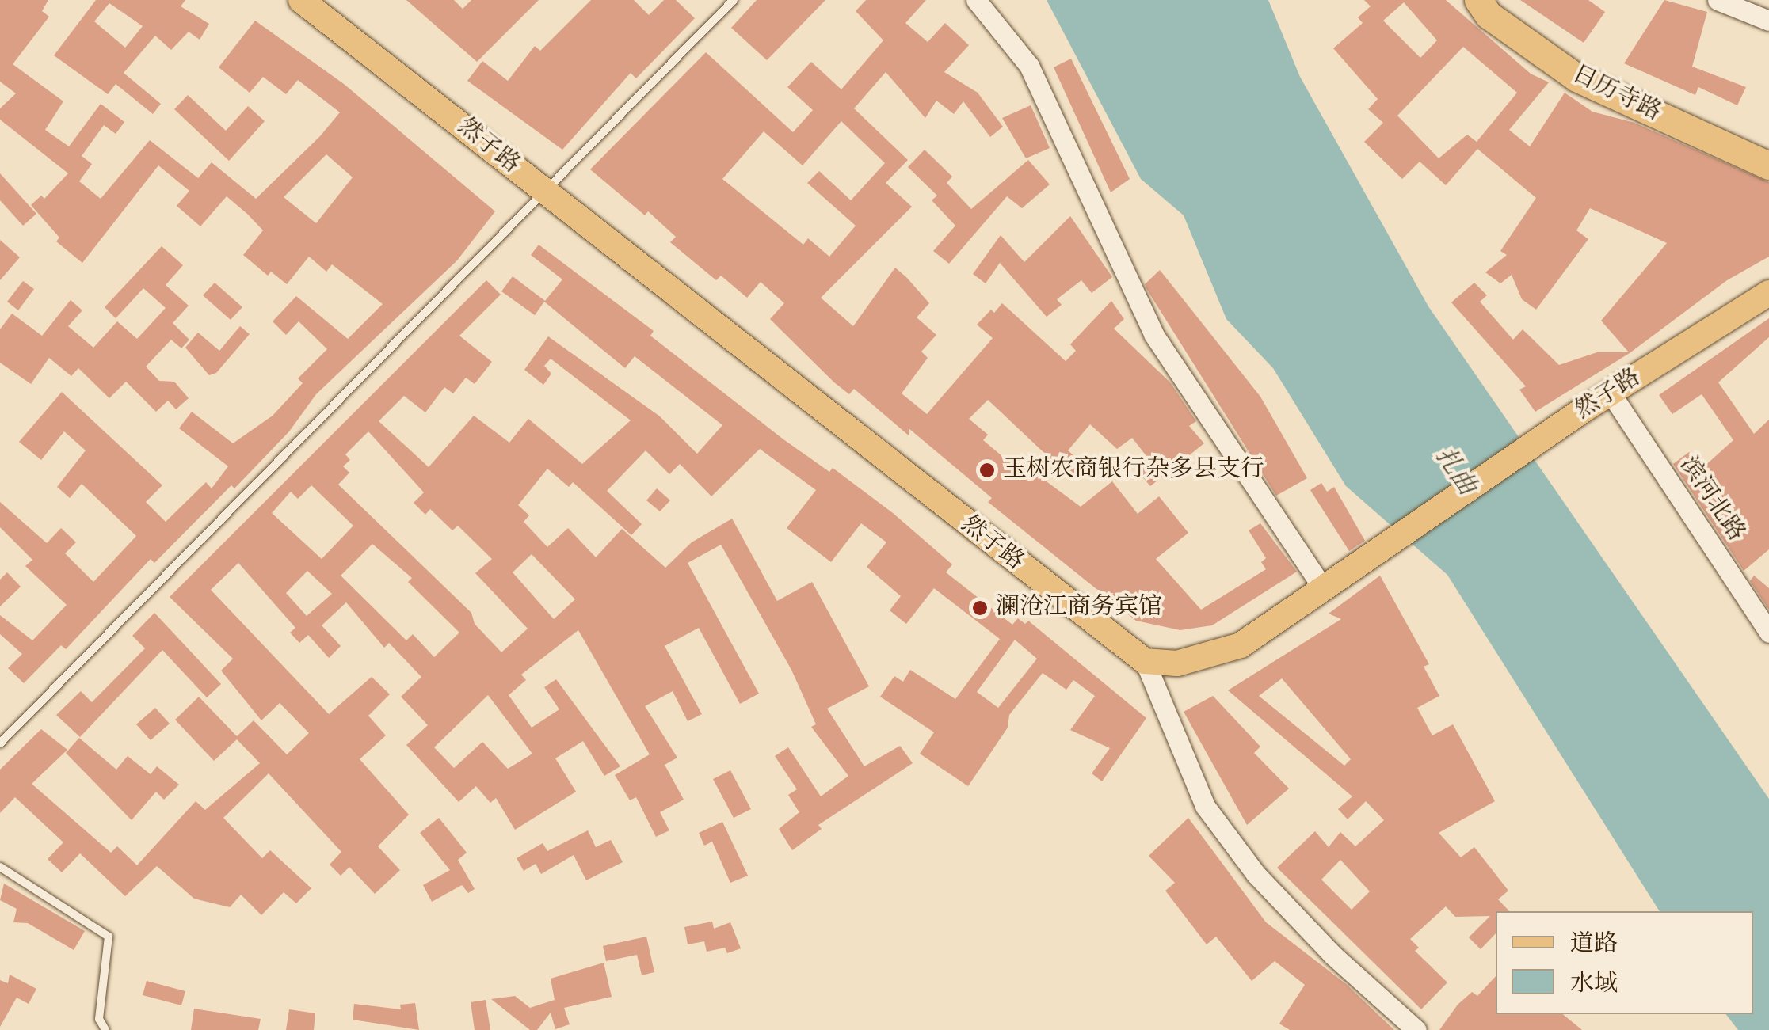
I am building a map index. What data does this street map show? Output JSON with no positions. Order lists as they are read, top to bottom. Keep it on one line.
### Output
{"streets":{"highway":["日历寺路"],"main road":["然子路"],"street":["滨河北路"]},"crossings":[["然子路","滨河北路"]],"water":["扎曲"],"places":["玉树农商银行杂多县支行","澜沧江商务宾馆"],"legend":["道路","水域"]}
